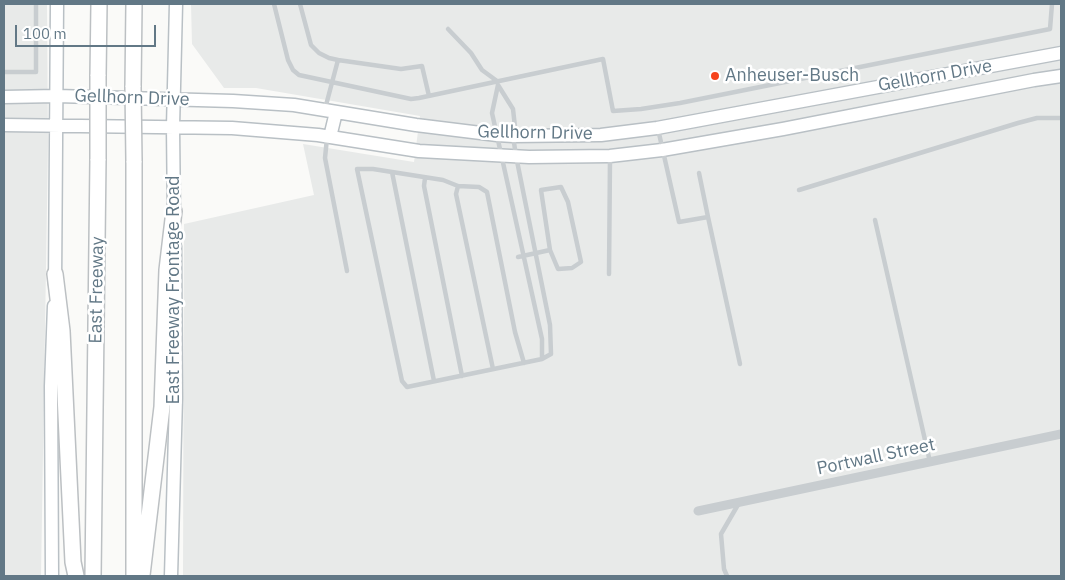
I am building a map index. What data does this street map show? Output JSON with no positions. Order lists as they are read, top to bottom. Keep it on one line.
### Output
{"streets":{"highway":["East Freeway"],"main road":["Gellhorn Drive","East Freeway Frontage Road"],"street":["Portwall Street"]},"crossings":[["Gellhorn Drive","East Freeway Frontage Road"]],"places":["Anheuser-Busch"],"scale_bar":"100 m"}
